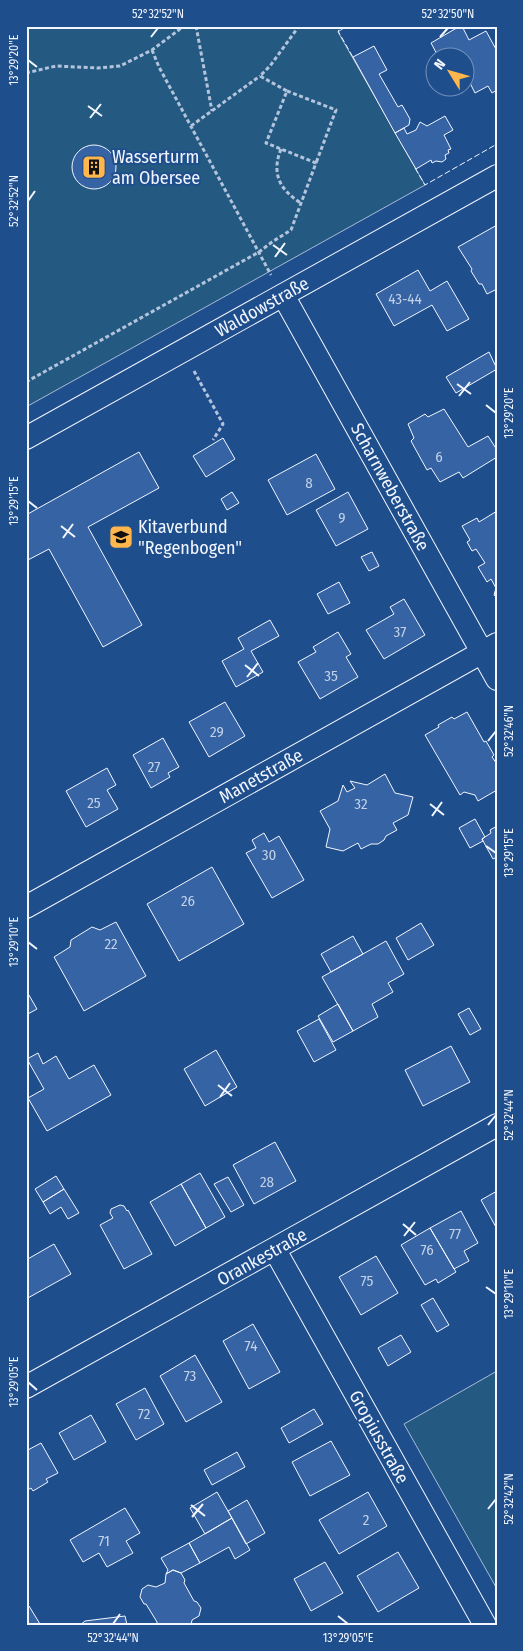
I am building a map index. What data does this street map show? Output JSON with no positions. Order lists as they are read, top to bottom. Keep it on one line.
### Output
{"streets":{"street":["Waldowstraße","Scharnweberstraße","Manetstraße","Orankestraße","Gropiusstraße"]},"crossings":[["Waldowstraße","Scharnweberstraße"],["Scharnweberstraße","Manetstraße"],["Orankestraße","Gropiusstraße"]],"places":{"building":["Wasserturm am Obersee"],"school or university":["Kitaverbund \"Regenbogen\""]},"house_numbers":["43-44","6","8","9","37","35","29","27","25","32","30","26","22","28","77","76","75","74","73","72","2","71"],"north":"top left","coordinates":["52°32'52\"N","52°32'50\"N","13°29'20\"E","13°29'15\"E","52°32'46\"N","13°29'10\"E","52°32'44\"N","13°29'05\"E","52°32'42\"N"]}
